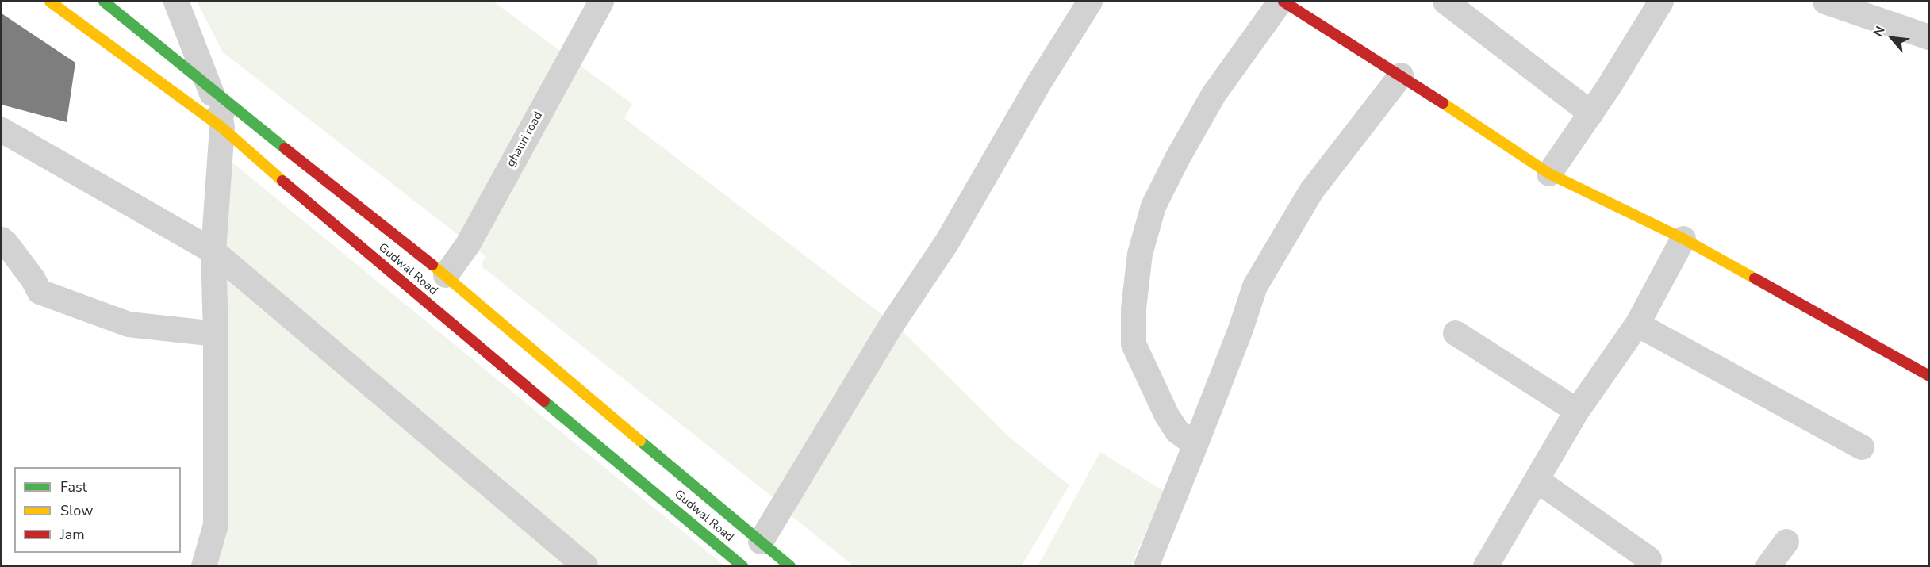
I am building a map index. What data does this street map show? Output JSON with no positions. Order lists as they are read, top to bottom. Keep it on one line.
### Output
{"streets":{"main road":["Gudwal Road"],"street":["ghauri road"]},"crossings":[["ghauri road","Gudwal Road"]],"legend":["Fast","Slow","Jam"],"north":"top left"}
